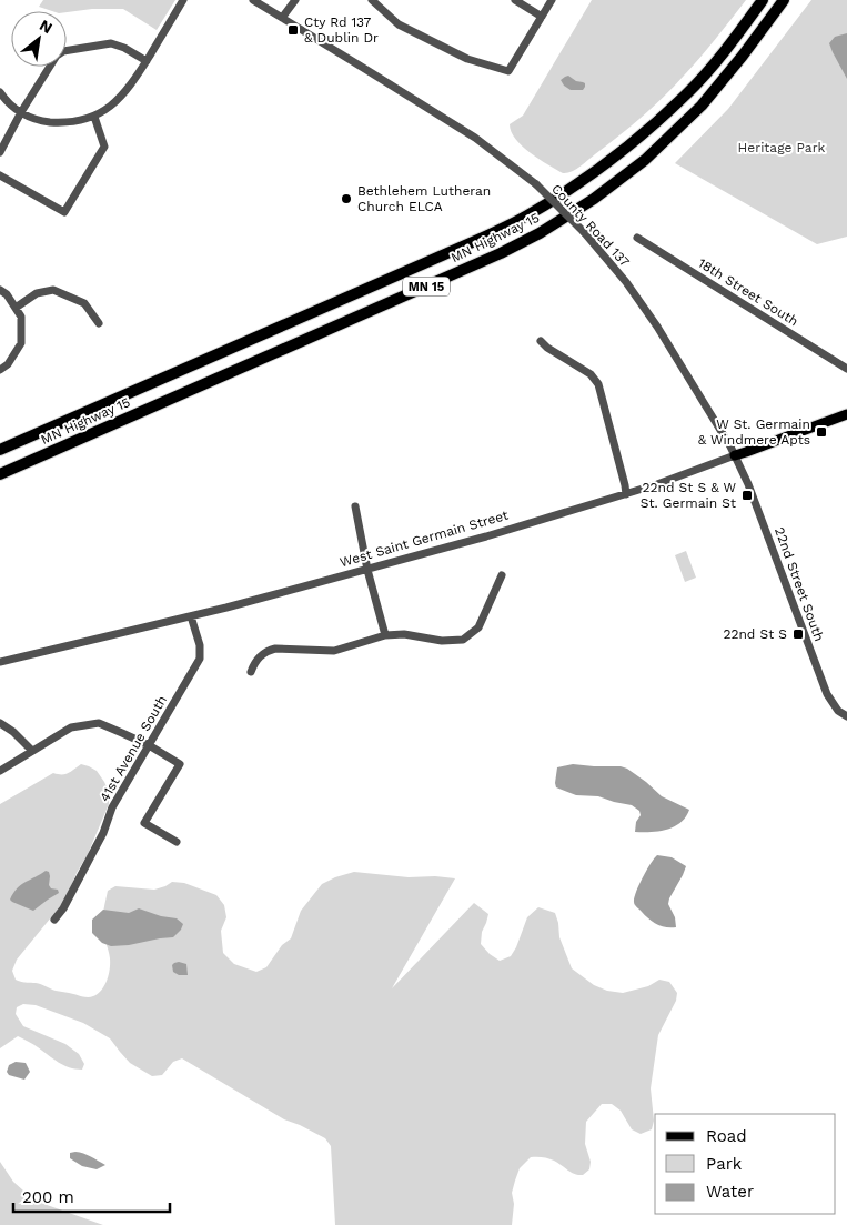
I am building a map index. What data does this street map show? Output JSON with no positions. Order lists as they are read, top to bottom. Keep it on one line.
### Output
{"streets":{"highway":["MN Highway 15","MN 15"],"main road":["West Saint Germain Street"],"street":["County Road 137","18th Street South","22nd Street South","41st Avenue South"]},"crossings":[["County Road 137","West Saint Germain Street"],["County Road 137","22nd Street South"],["West Saint Germain Street","22nd Street South"],["West Saint Germain Street","41st Avenue South"]],"parks":["Heritage Park"],"places":{"transit":["Cty Rd 137 & Dublin Dr","W St. Germain & Windmere Apts","22nd St S & W St. Germain St","22nd St S"],"other":["Bethlehem Lutheran Church ELCA"]},"legend":["Road","Park","Water"],"scale_bar":"200 m","north":"top right"}
